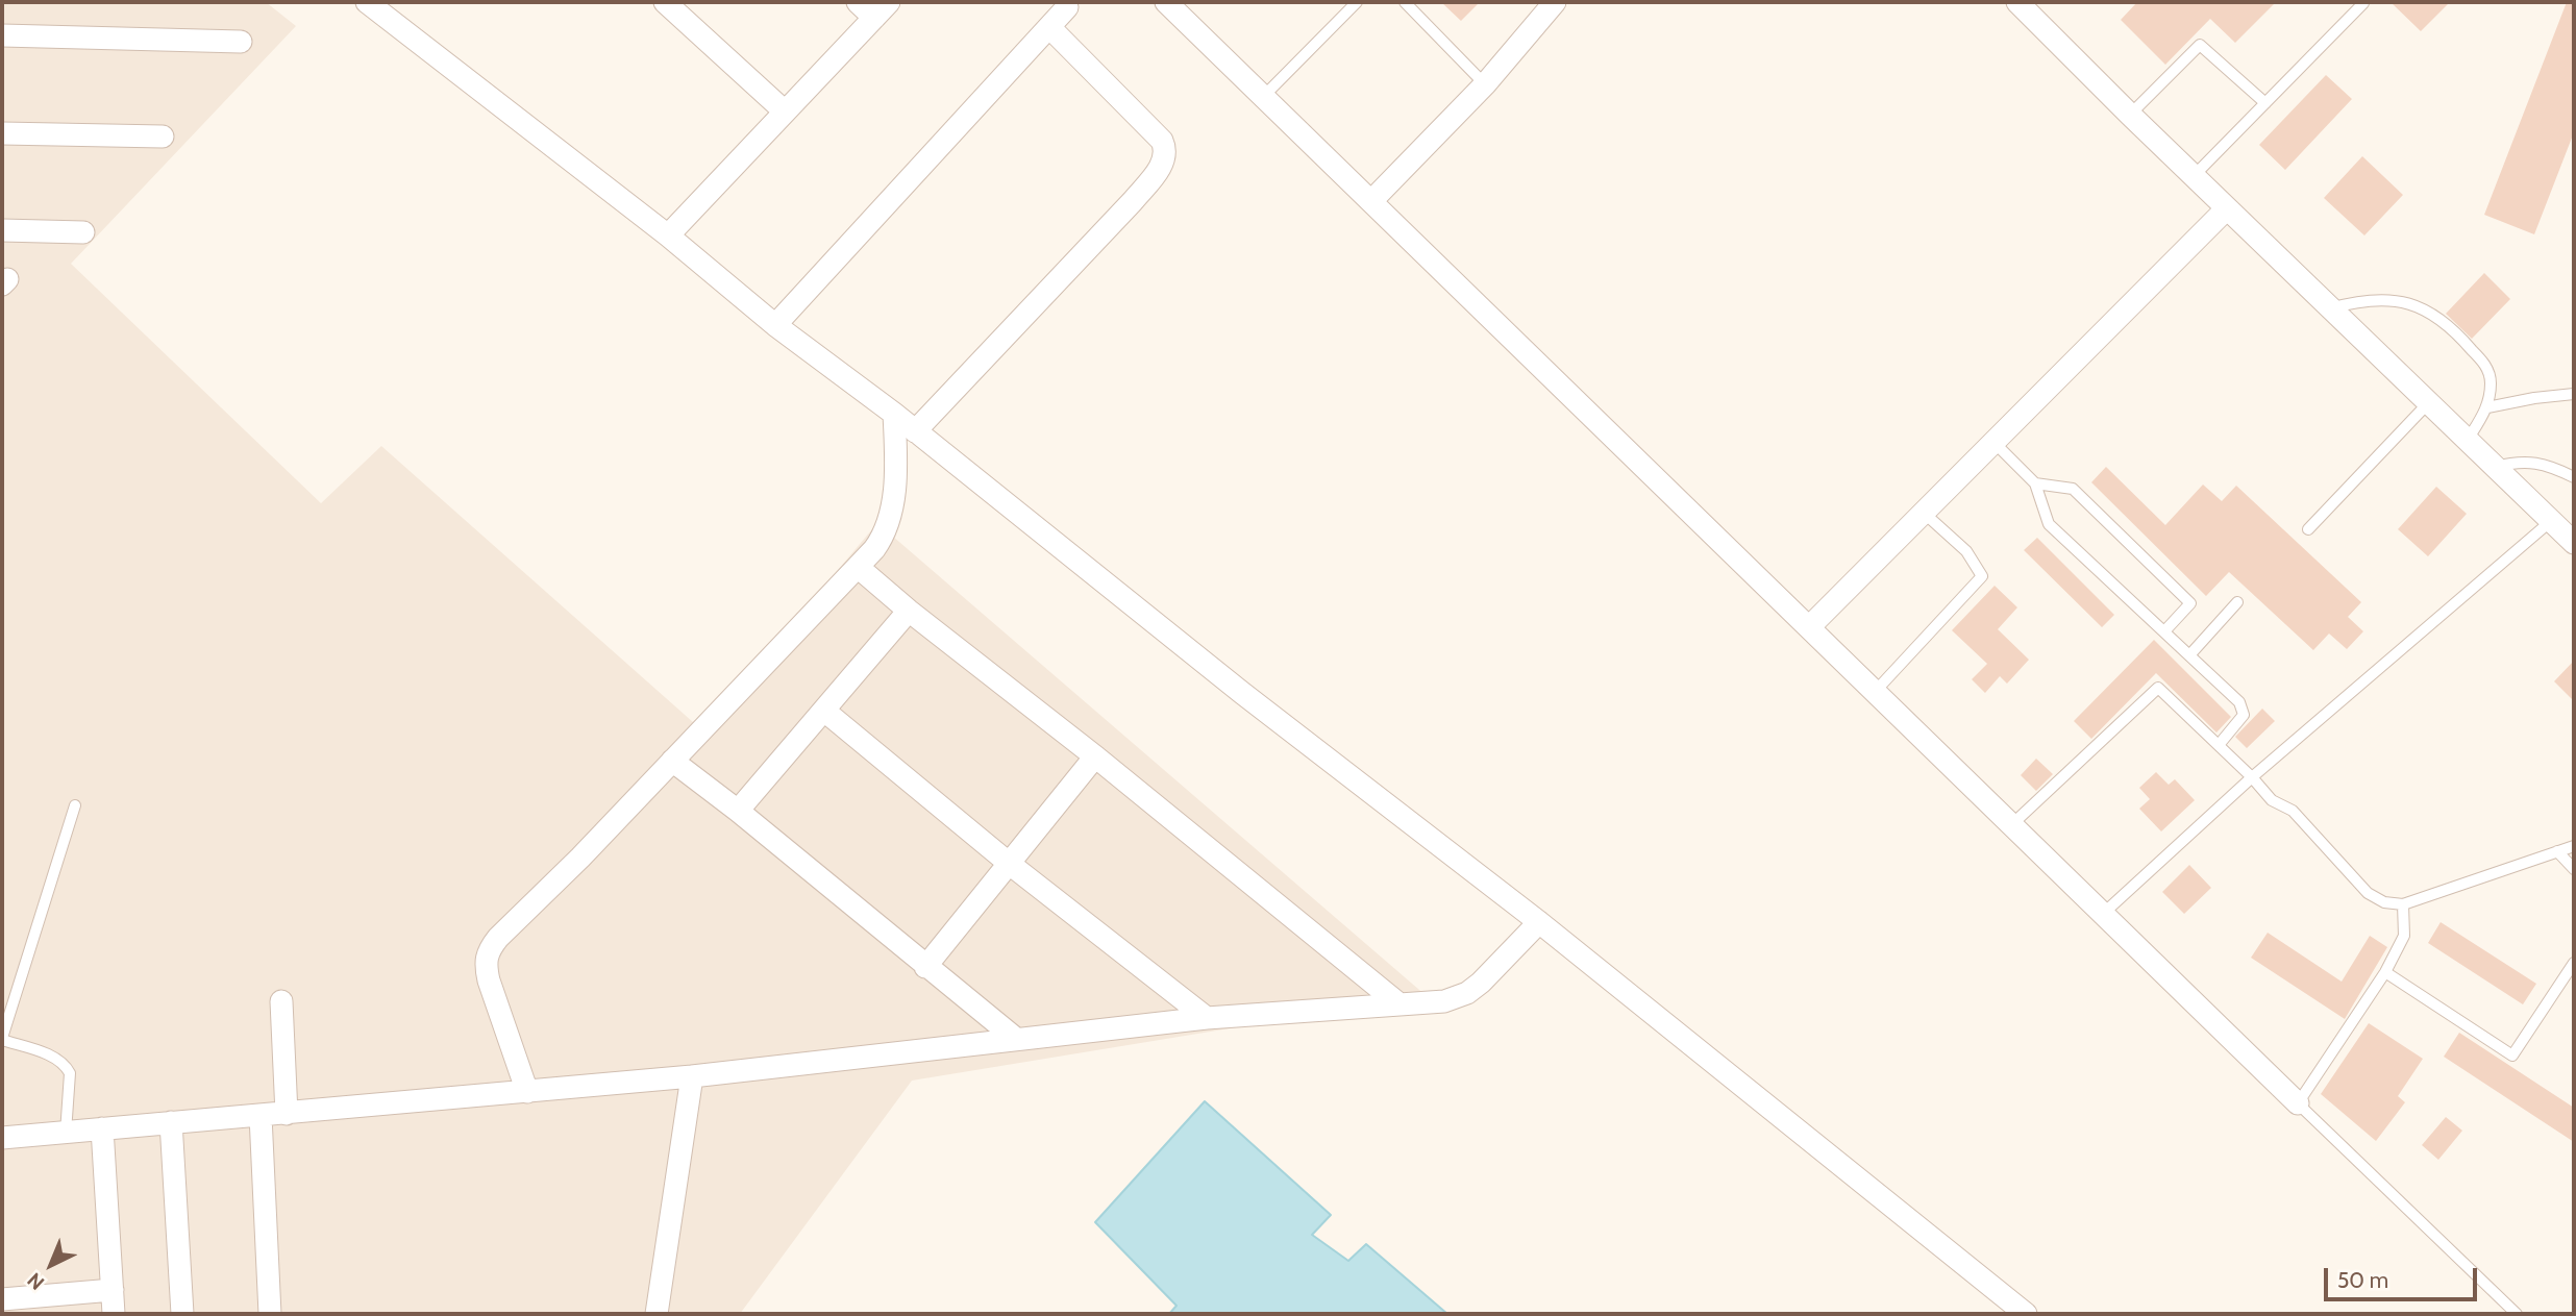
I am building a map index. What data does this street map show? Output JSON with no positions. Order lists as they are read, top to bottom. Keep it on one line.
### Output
{"scale_bar":"50 m","north":"bottom left"}
